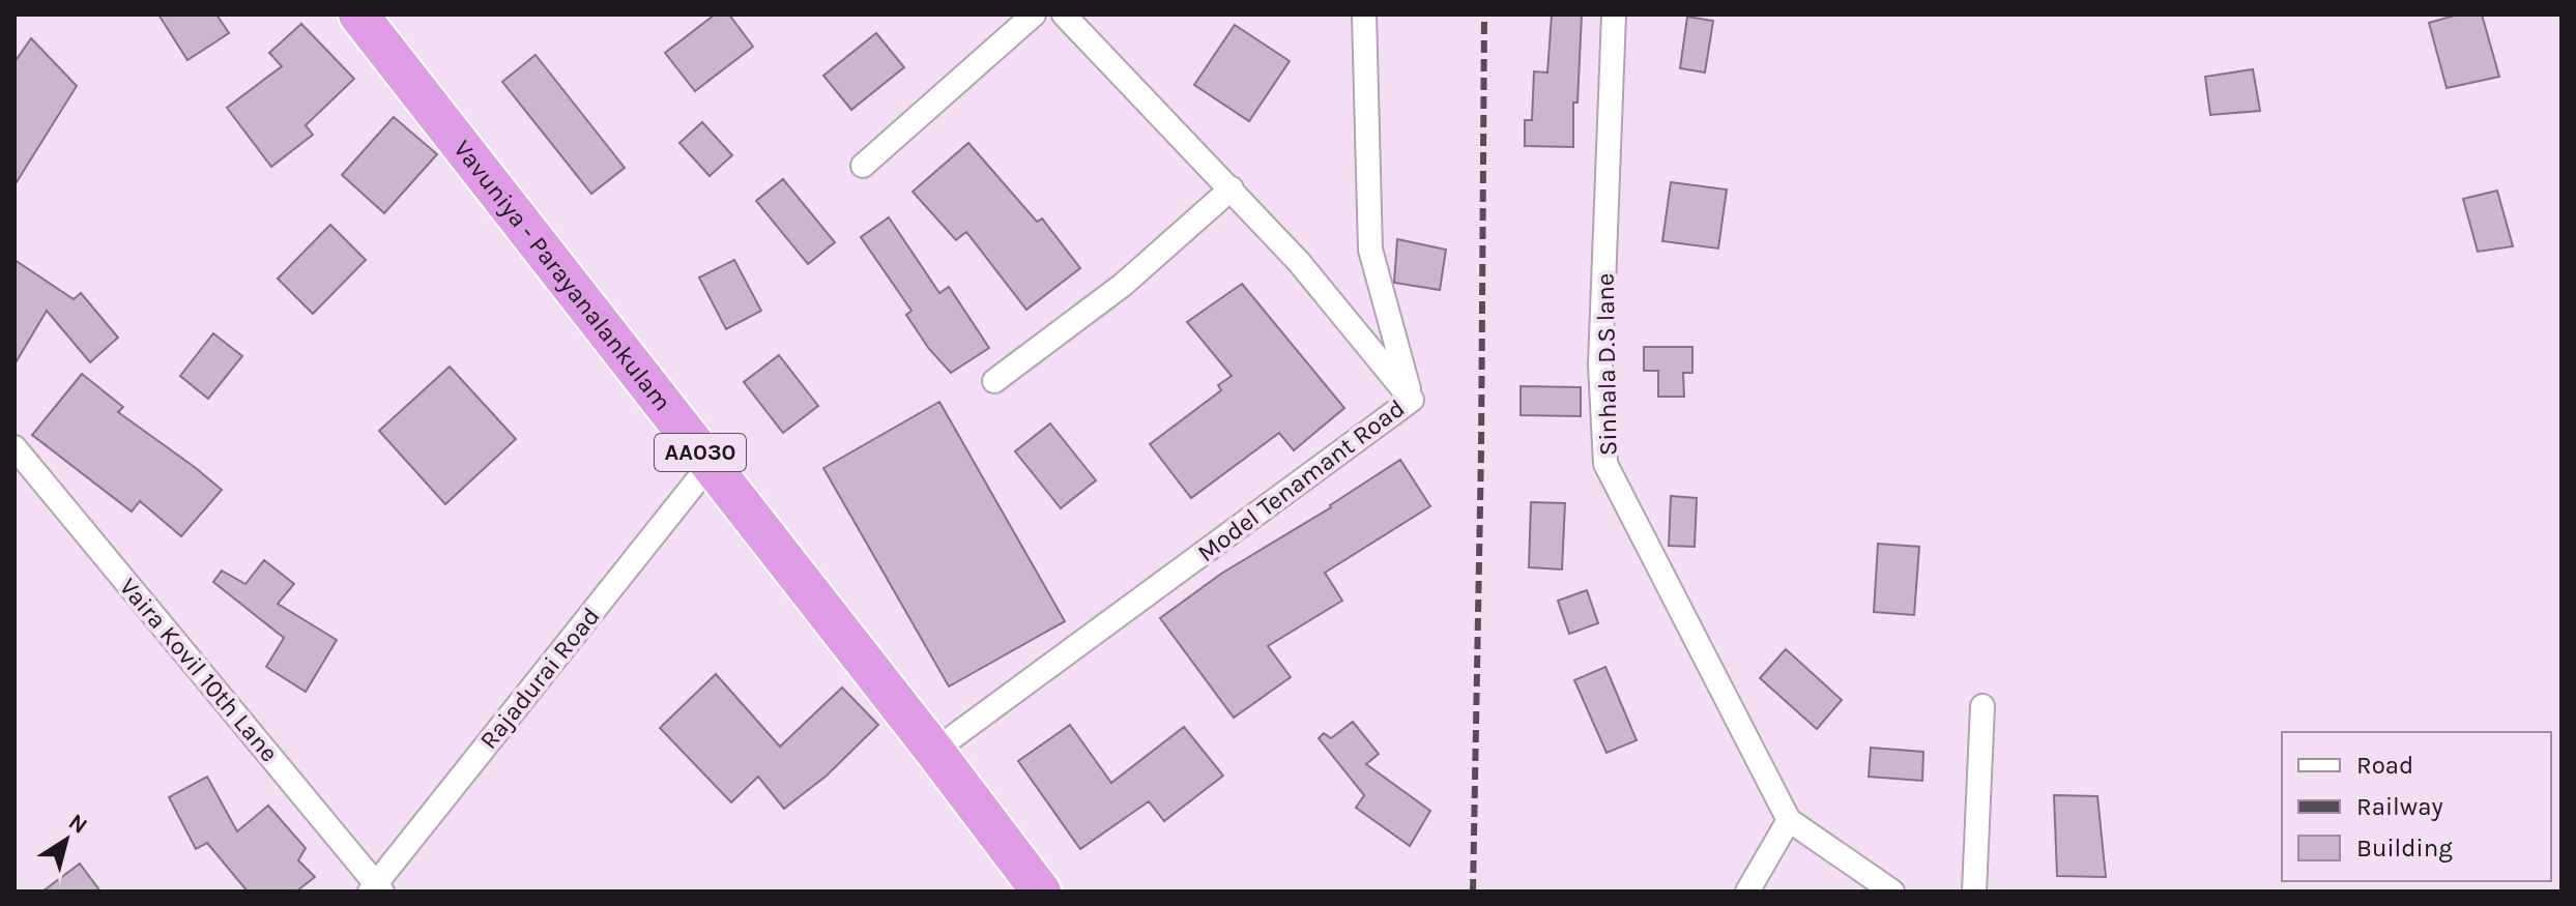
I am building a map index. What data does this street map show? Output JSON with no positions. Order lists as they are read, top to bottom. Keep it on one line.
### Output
{"streets":{"highway":["Vavuniya - Parayanalankulam","AA030"],"street":["Sinhala D.S lane","Model Tenamant Road","Vaira Kovil 10th Lane","Rajadurai Road"]},"crossings":[["Vavuniya - Parayanalankulam","Model Tenamant Road"],["Vavuniya - Parayanalankulam","Rajadurai Road"],["Vaira Kovil 10th Lane","Rajadurai Road"]],"legend":["Road","Railway","Building"],"north":"top right"}
